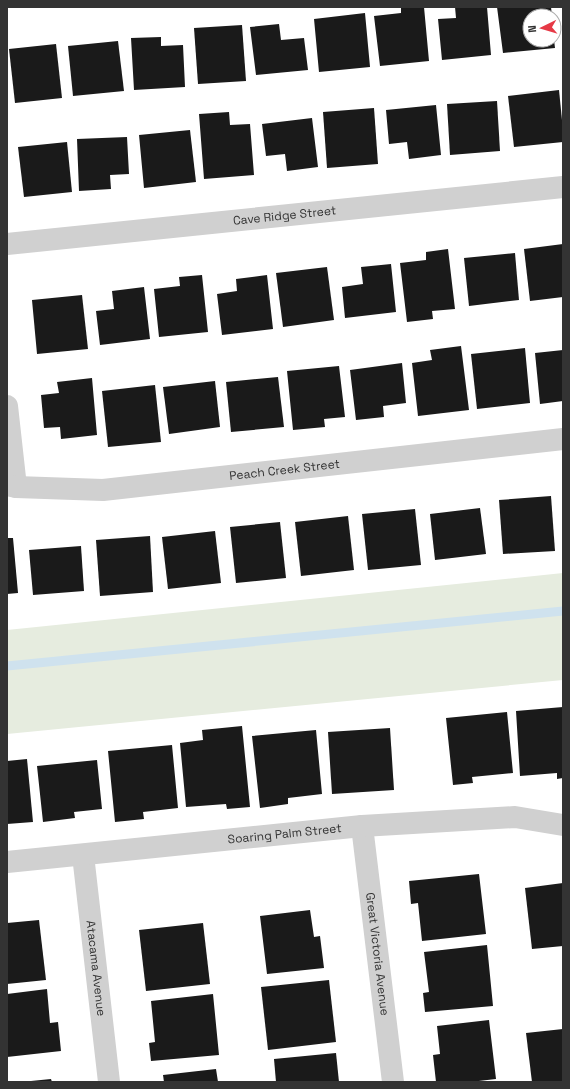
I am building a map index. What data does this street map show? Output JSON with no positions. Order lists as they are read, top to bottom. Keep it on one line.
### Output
{"streets":{"street":["Cave Ridge Street","Peach Creek Street","Soaring Palm Street","Great Victoria Avenue","Atacama Avenue"]},"crossings":[["Soaring Palm Street","Great Victoria Avenue"],["Soaring Palm Street","Atacama Avenue"]],"north":"left"}
